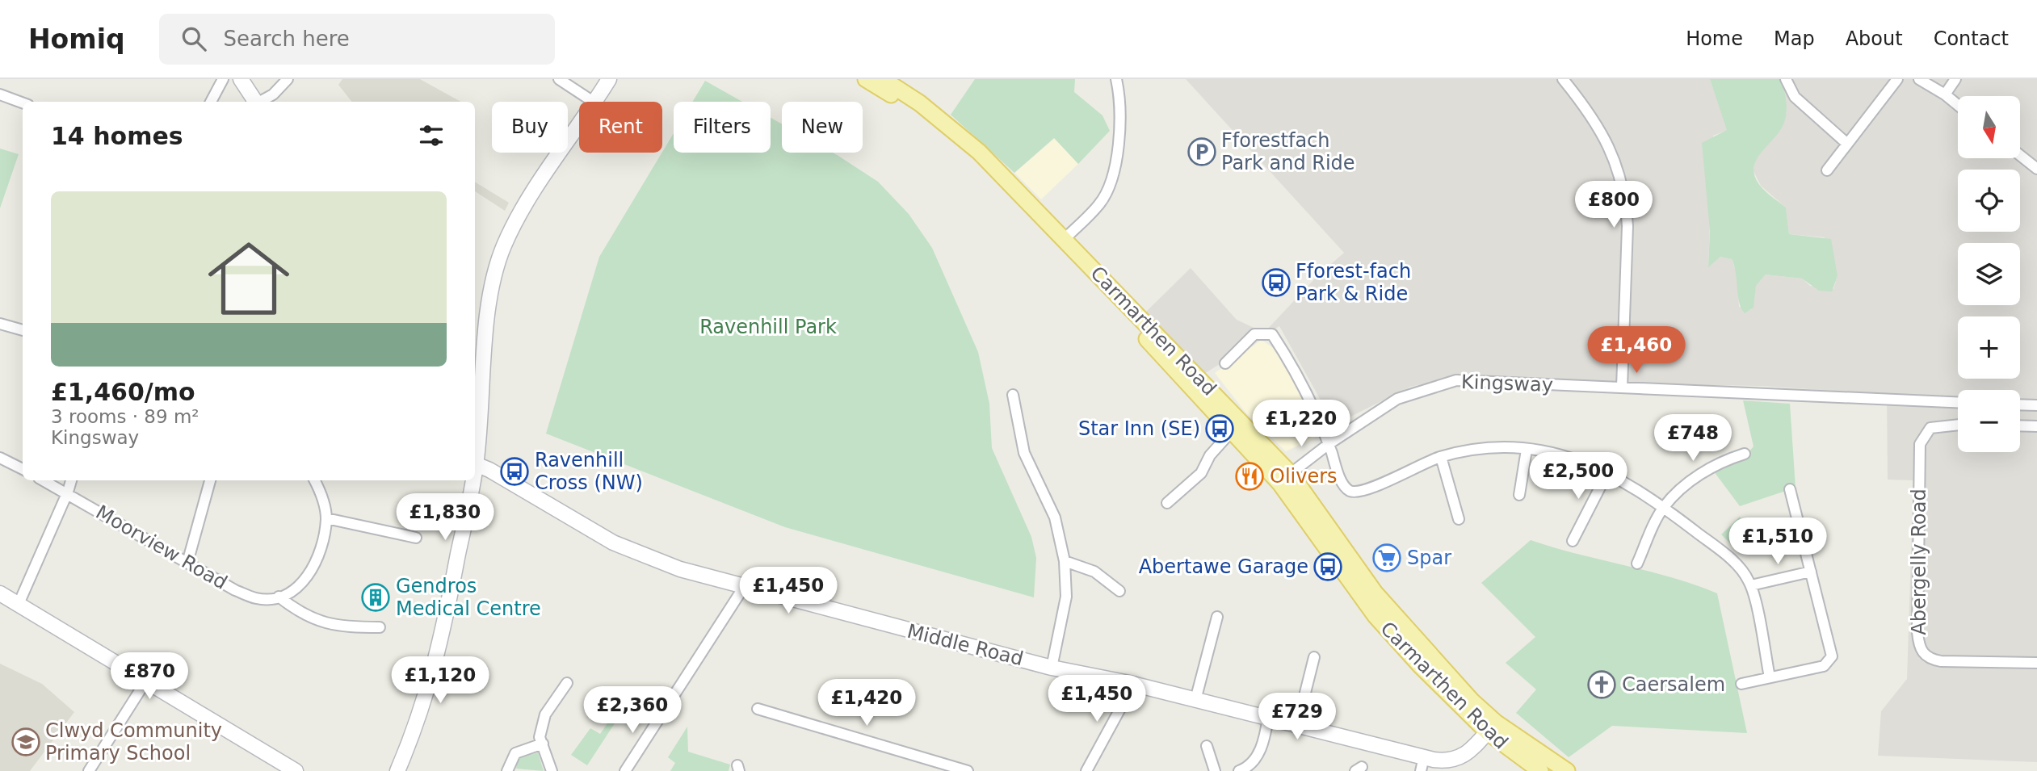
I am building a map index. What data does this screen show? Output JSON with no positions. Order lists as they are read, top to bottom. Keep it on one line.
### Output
{"streets":{"main road":["Carmarthen Road"],"street":["Kingsway","Moorview Road","Abergelly Road","Middle Road"]},"crossings":[["Carmarthen Road","Kingsway"],["Carmarthen Road","Middle Road"]],"parks":["Ravenhill Park"],"places":{"parking":["Fforestfach Park and Ride"],"bus stop":["Fforest-fach Park & Ride","Star Inn (SE)","Ravenhill Cross (NW)","Abertawe Garage"],"restaurant":["Olivers"],"supermarket":["Spar"],"building":["Gendros Medical Centre"],"church":["Caersalem"],"school or university":["Clwyd Community Primary School"]},"north":"bottom","page":{"header":"Homiq","search":"Search here","nav":["Home","Map","About","Contact"],"map_buttons":["+","−"],"chip":["Buy","Rent","Filters","New"],"heading":"14 homes","list":[{"name":"£1,460/mo","note":"3 rooms · 89 m² · Kingsway"}],"price":["£800","£1,460","£1,220","£748","£2,500","£1,830","£1,510","£1,450","£870","£1,120","£1,450","£1,420","£2,360","£729"]}}
